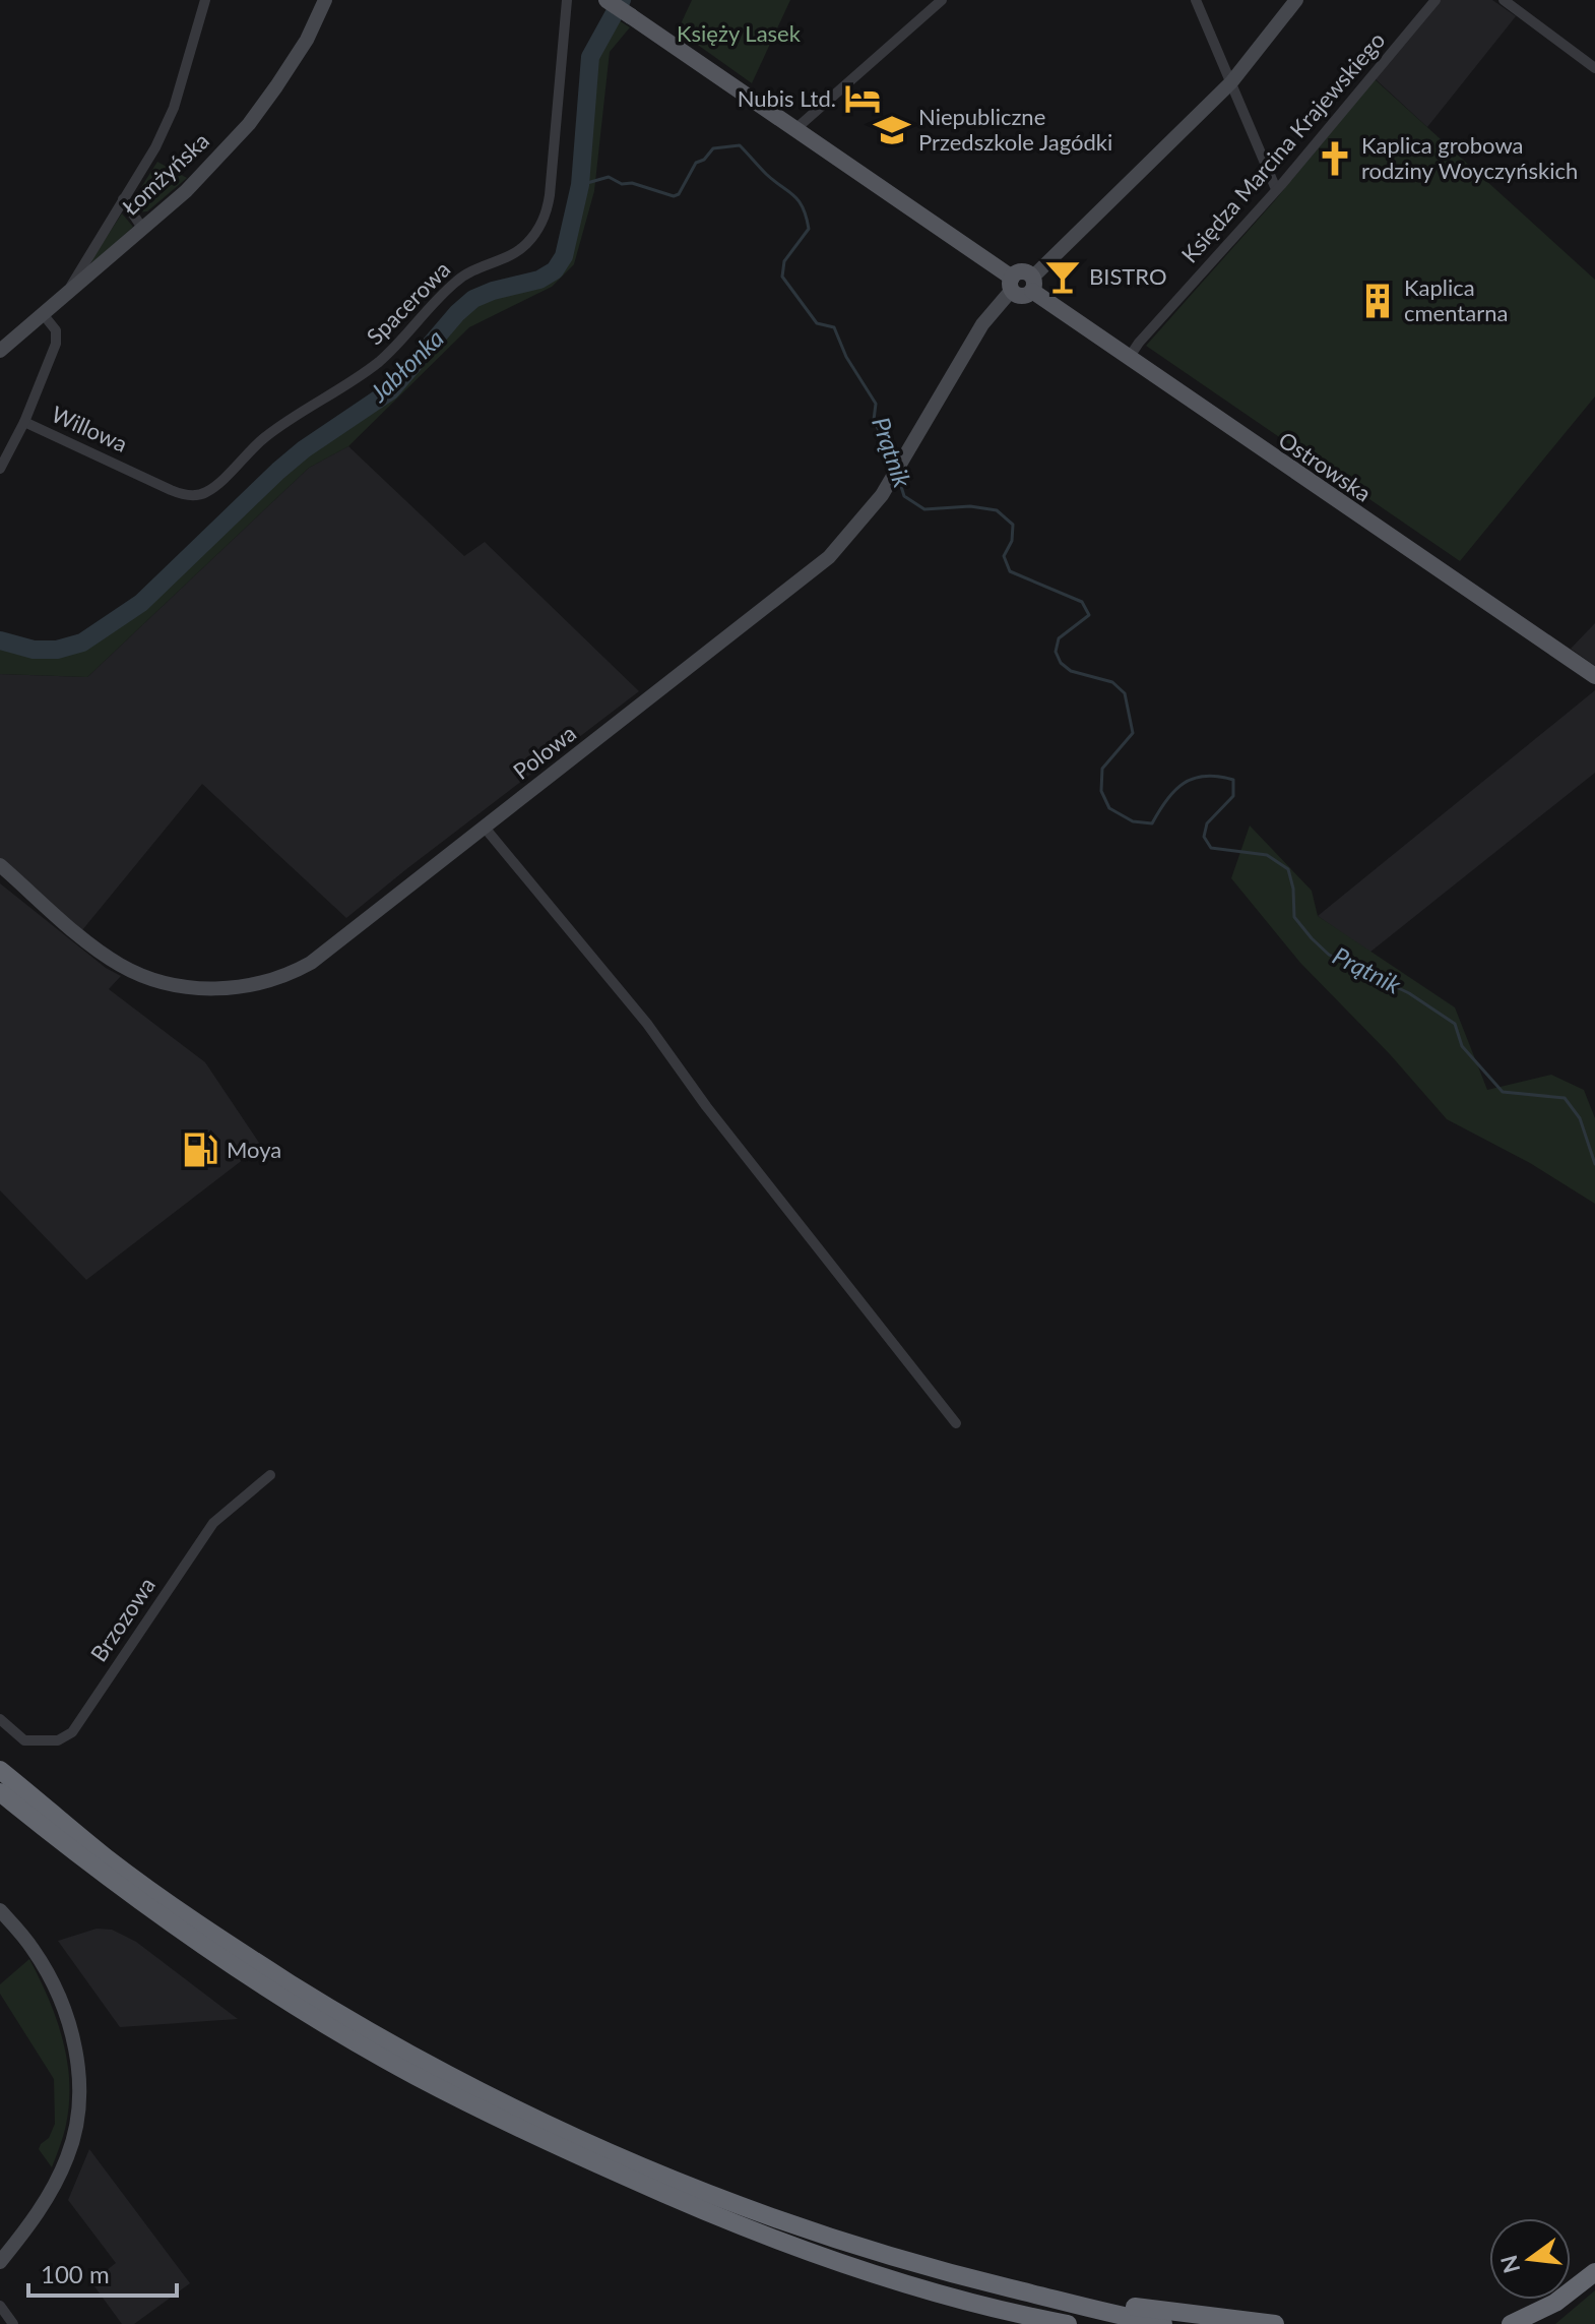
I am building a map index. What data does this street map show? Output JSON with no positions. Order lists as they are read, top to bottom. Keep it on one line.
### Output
{"streets":{"main road":["Ostrowska"],"street":["Księdza Marcina Krajewskiego","Łomżyńska","Spacerowa","Willowa","Polowa","Brzozowa"]},"crossings":[["Księdza Marcina Krajewskiego","Ostrowska"],["Łomżyńska","Willowa"],["Spacerowa","Willowa"]],"water":["Jabłonka","Prątnik"],"parks":["Księży Lasek"],"places":{"hotel":["Nubis Ltd."],"school or university":["Niepubliczne Przedszkole Jagódki"],"church":["Kaplica grobowa rodziny Woyczyńskich"],"bar":["BISTRO"],"building":["Kaplica cmentarna"],"fuel station":["Moya"]},"scale_bar":"100 m","north":"left"}
